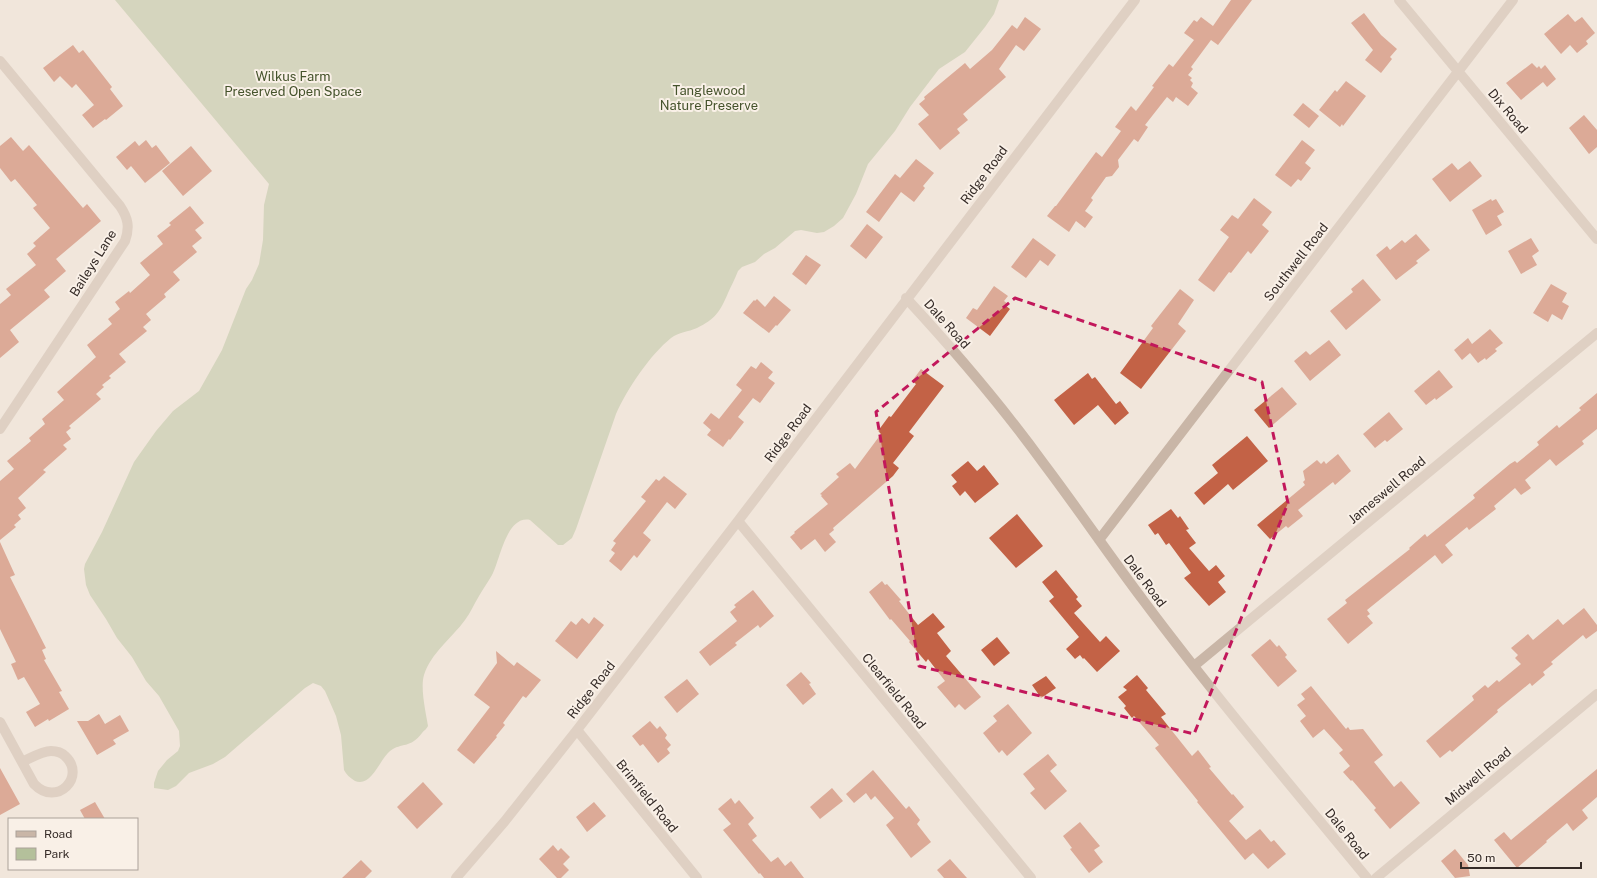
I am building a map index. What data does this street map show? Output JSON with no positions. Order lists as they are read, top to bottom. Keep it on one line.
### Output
{"streets":{"street":["Dix Road","Ridge Road","Southwell Road","Baileys Lane","Dale Road","Jameswell Road","Clearfield Road","Midwell Road","Brimfield Road"]},"crossings":[["Dix Road","Southwell Road"],["Ridge Road","Dale Road"],["Ridge Road","Clearfield Road"],["Ridge Road","Brimfield Road"],["Southwell Road","Dale Road"],["Dale Road","Jameswell Road"]],"parks":["Wilkus Farm Preserved Open Space","Tanglewood Nature Preserve"],"legend":["Road","Park"],"scale_bar":"50 m"}
